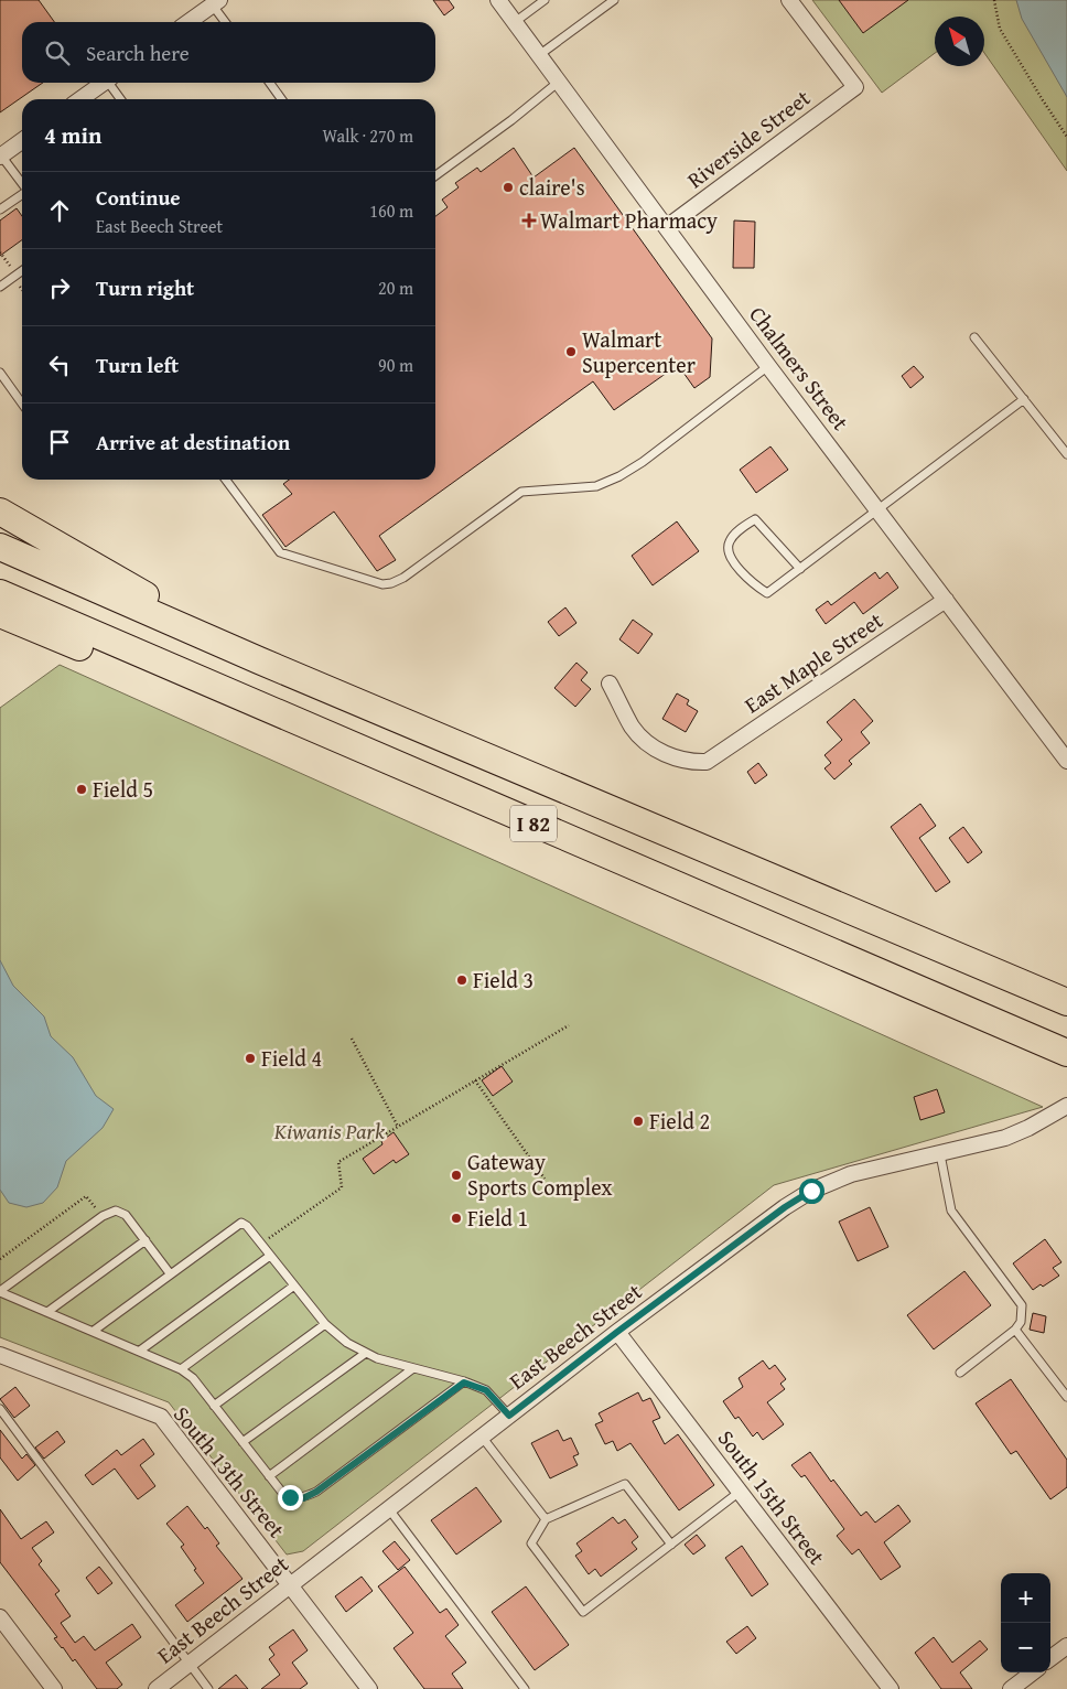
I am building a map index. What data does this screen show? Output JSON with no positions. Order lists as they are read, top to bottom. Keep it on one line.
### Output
{"streets":{"highway":["I 82"],"street":["Riverside Street","Chalmers Street","East Maple Street","East Beech Street","South 13th Street","South 15th Street"]},"crossings":[["Riverside Street","Chalmers Street"],["Chalmers Street","East Maple Street"],["East Beech Street","South 13th Street"],["East Beech Street","South 15th Street"]],"parks":["Kiwanis Park"],"places":{"other":["claire's","Walmart Supercenter","Field 5","Field 3","Field 4","Field 2","Gateway Sports Complex","Field 1"],"health":["Walmart Pharmacy"]},"north":"top left","page":{"search":"Search here","heading":["4 min","Walk · 270 m"],"list":[["Continue","East Beech Street","160 m"],["Turn right","20 m"],["Turn left","90 m"],"Arrive at destination"],"map_buttons":["+","−"]}}
